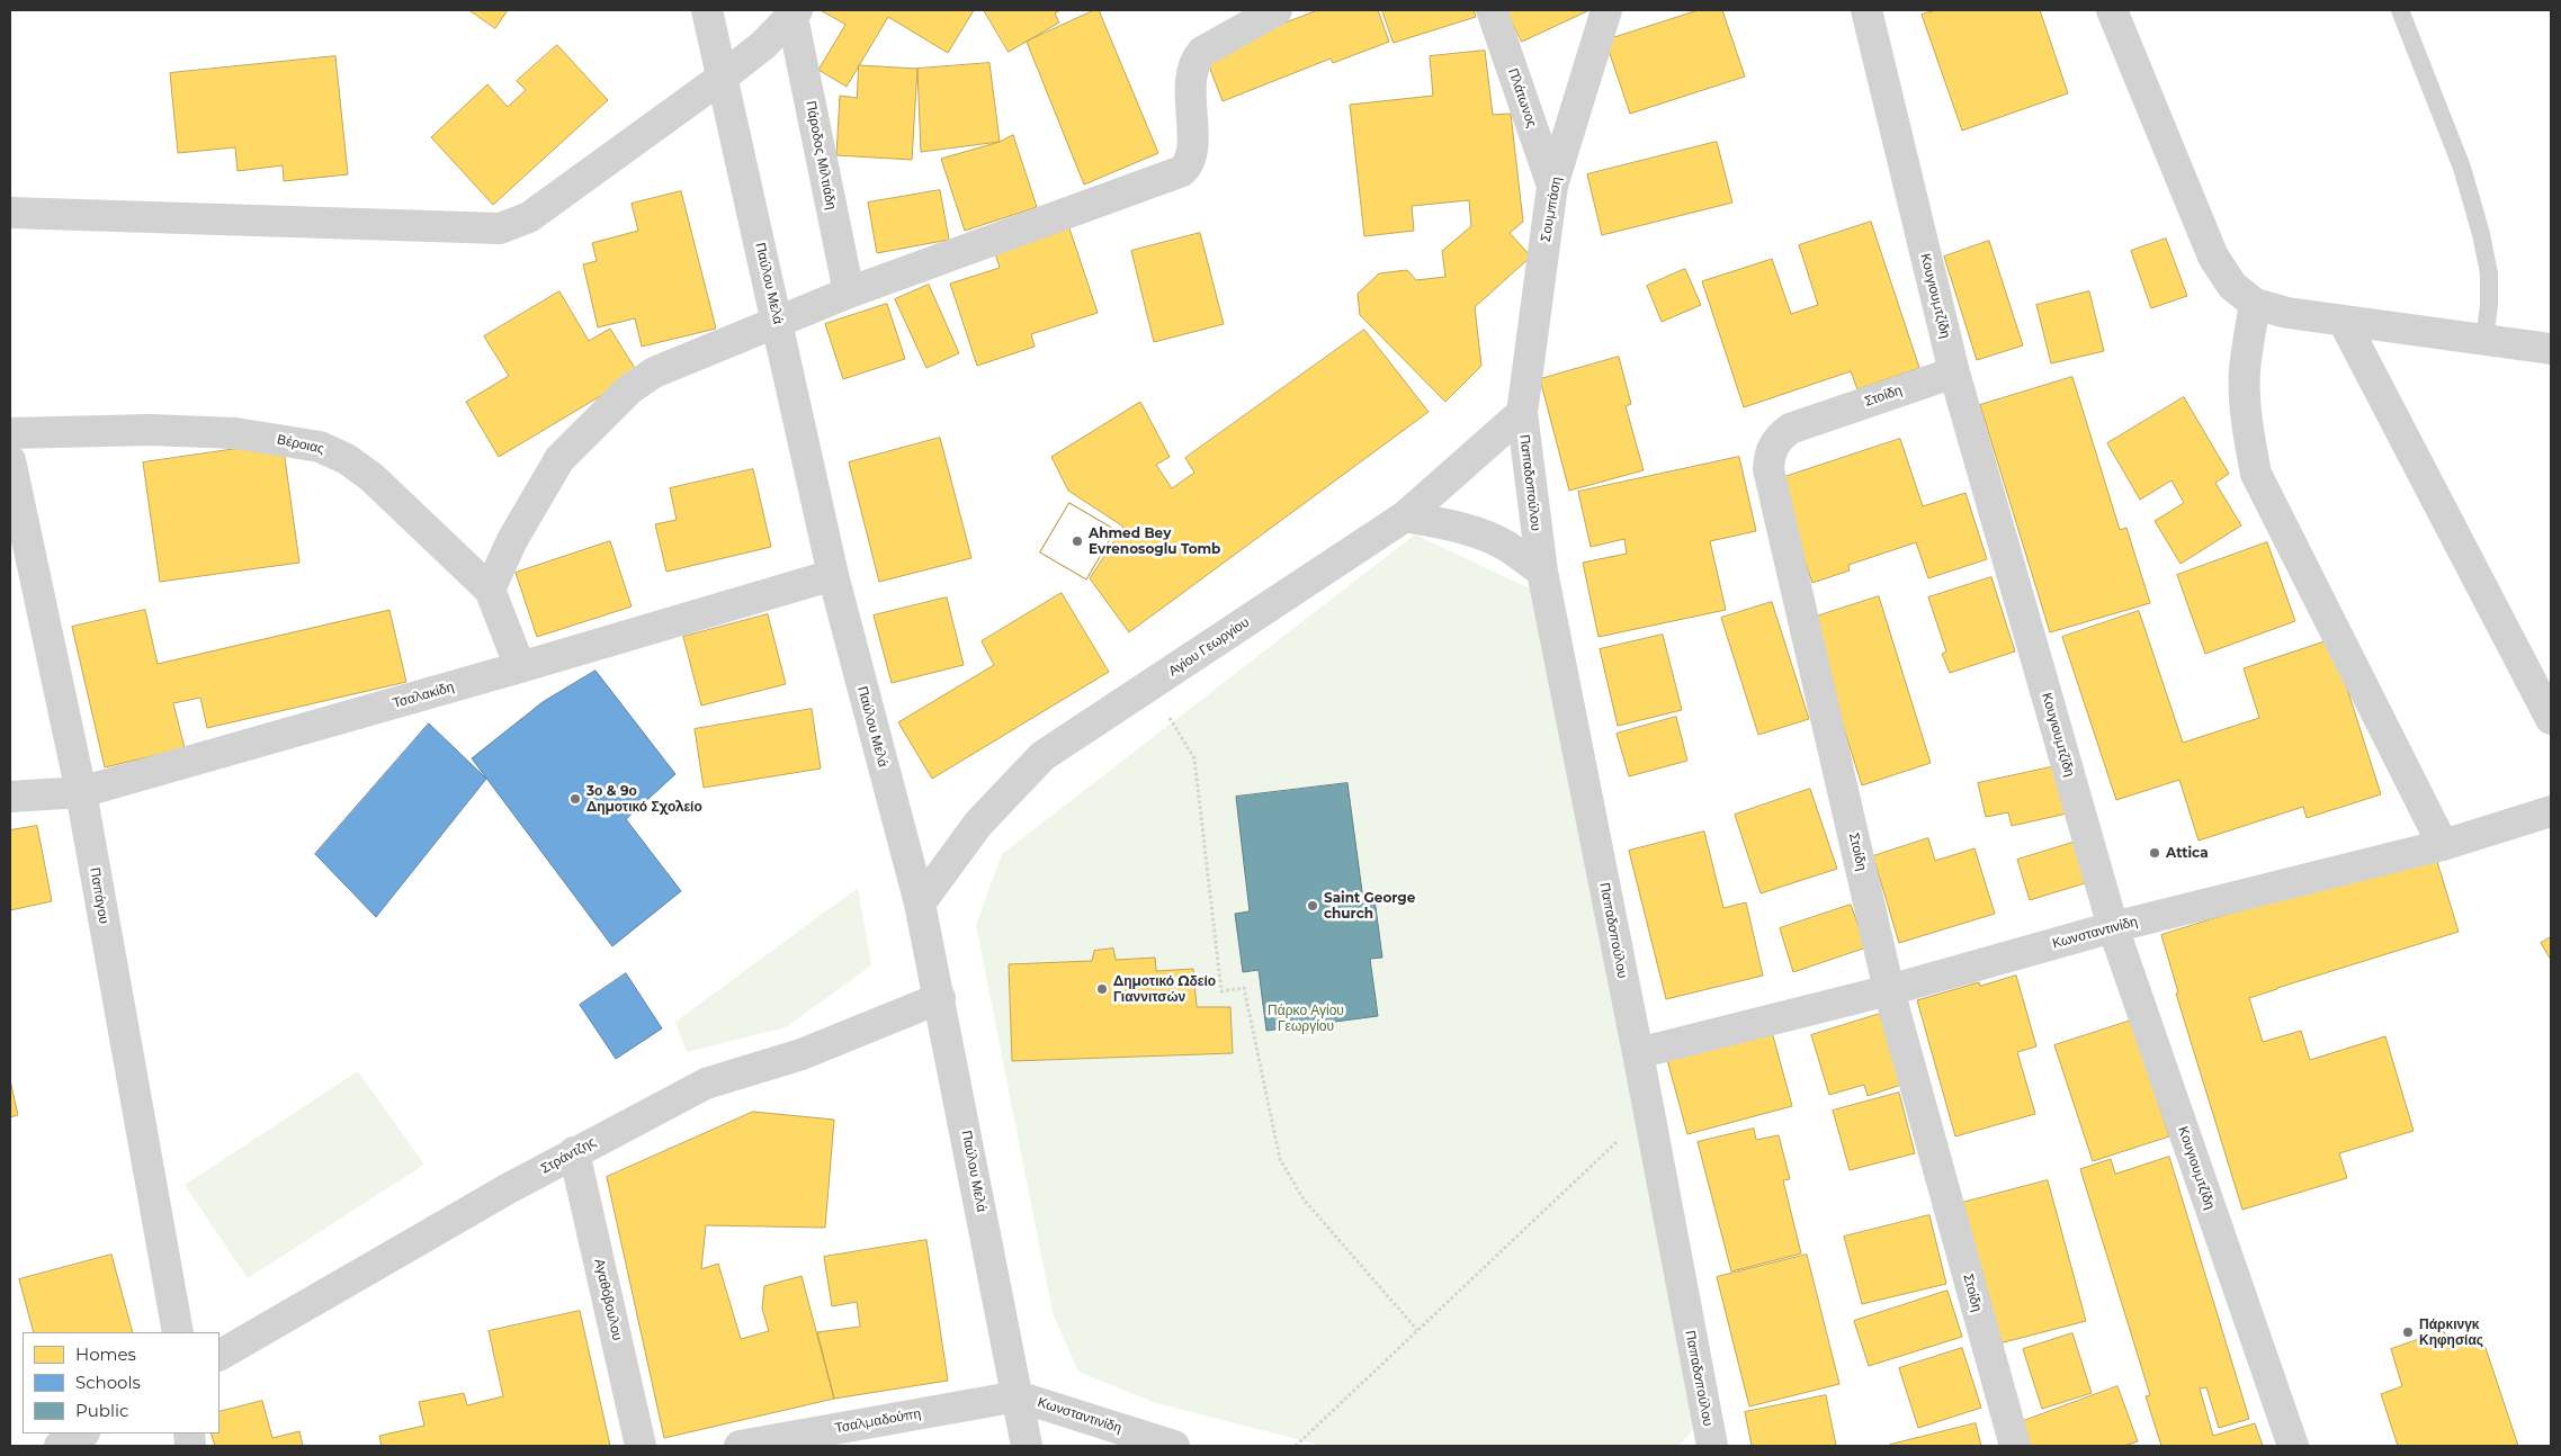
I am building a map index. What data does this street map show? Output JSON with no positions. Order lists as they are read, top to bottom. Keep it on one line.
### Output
{"streets":{"street":["Πλάτωνος","Πάροδος Μιλτιάδη","Σουμπάση","Παύλου Μελά","Κουγιουμτζίδη","Στοίδη","Βέροιας","Παπαδοπούλου","Αγίου Γεωργίου","Τσαλακίδη","Παπάγου","Κωνσταντινίδη","Στράντζης","Αγαθόβουλου","Τσαλμαδούπη"]},"crossings":[["Πλάτωνος","Σουμπάση"],["Σουμπάση","Παπαδοπούλου"],["Σουμπάση","Αγίου Γεωργίου"],["Παύλου Μελά","Αγίου Γεωργίου"],["Παύλου Μελά","Τσαλακίδη"],["Παύλου Μελά","Κωνσταντινίδη"],["Παύλου Μελά","Στράντζης"],["Παύλου Μελά","Τσαλμαδούπη"],["Κουγιουμτζίδη","Στοίδη"],["Κουγιουμτζίδη","Κωνσταντινίδη"],["Στοίδη","Κωνσταντινίδη"],["Βέροιας","Τσαλακίδη"],["Παπαδοπούλου","Αγίου Γεωργίου"],["Παπαδοπούλου","Κωνσταντινίδη"],["Τσαλακίδη","Παπάγου"],["Κωνσταντινίδη","Τσαλμαδούπη"],["Στράντζης","Αγαθόβουλου"]],"parks":["Πάρκο Αγίου Γεωργίου"],"places":["Ahmed Bey Evrenosoglu Tomb","3ο & 9ο Δημοτικό Σχολείο","Attica","Saint George church","Δημοτικό Ωδείο Γιαννιτσών","Πάρκινγκ Κηφησίας"],"legend":["Homes","Schools","Public"]}
